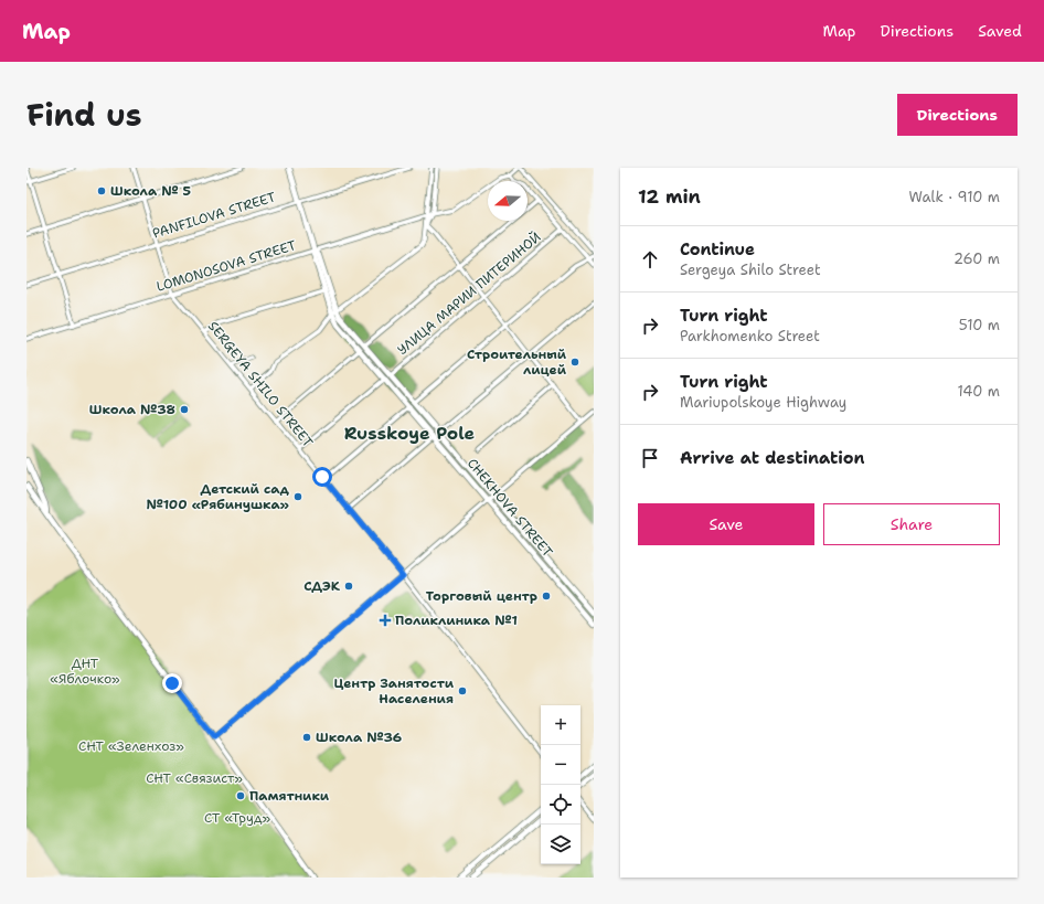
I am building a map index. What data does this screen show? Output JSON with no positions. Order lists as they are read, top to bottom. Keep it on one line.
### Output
{"streets":{"main road":["CHEKHOVA STREET"],"street":["PANFILOVA STREET","LOMONOSOVA STREET","УЛИЦА МАРИИ ПИТЕРИНОЙ","SERGEYA SHILO STREET"]},"crossings":[["PANFILOVA STREET","SERGEYA SHILO STREET"],["PANFILOVA STREET","CHEKHOVA STREET"],["LOMONOSOVA STREET","SERGEYA SHILO STREET"],["LOMONOSOVA STREET","CHEKHOVA STREET"],["УЛИЦА МАРИИ ПИТЕРИНОЙ","CHEKHOVA STREET"]],"districts":["Russkoye Pole"],"parks":["ДНТ «Яблочко»","СНТ «Зеленхоз»","СНТ «Связист»","СТ «Труд»"],"places":{"other":["Школа № 5","Строительный лицей","Школа №38","Детский сад №100 «Рябинушка»","СДЭК","Торговый центр","Центр Занятости Населения","Школа №36","Памятники"],"health":["Поликлиника №1"]},"north":"left","page":{"header":"Map","nav":["Map","Directions","Saved"],"title":"Find us","buttons":["Directions",["Save","Share"]],"heading":["12 min","Walk · 910 m"],"list":[["Continue","Sergeya Shilo Street","260 m"],["Turn right","Parkhomenko Street","510 m"],["Turn right","Mariupolskoye Highway","140 m"],"Arrive at destination"],"map_buttons":["+","−"]}}
